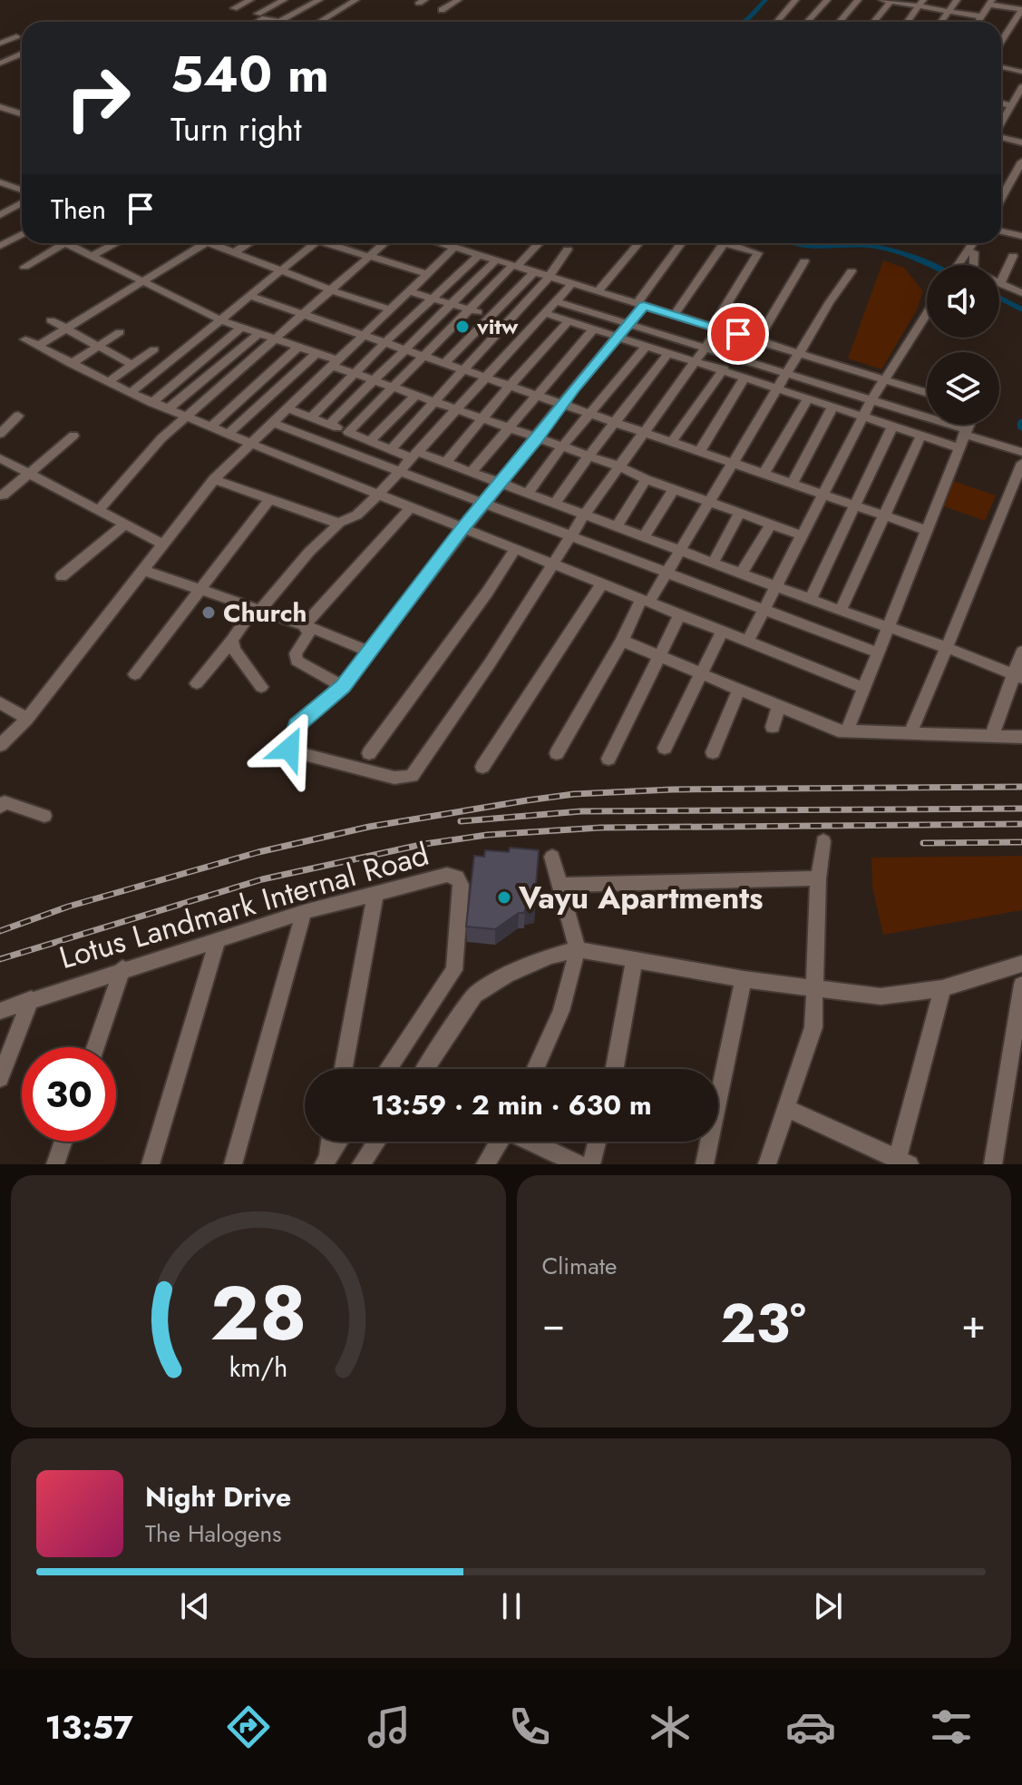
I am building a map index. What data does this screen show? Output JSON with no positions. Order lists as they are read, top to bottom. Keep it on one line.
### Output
{"streets":{"street":["Lotus Landmark Internal Road"]},"places":["vitw","Church","Vayu Apartments"],"page":{"turn":["540 m","Turn right"],"then":"Then","limit":"30","trip":"13:59 · 2 min · 630 m","tile":"Climate","heat":["−","23°","+"],"song":["Night Drive","The Halogens"],"tabs":"13:57","gauge":["28","km/h"]}}
